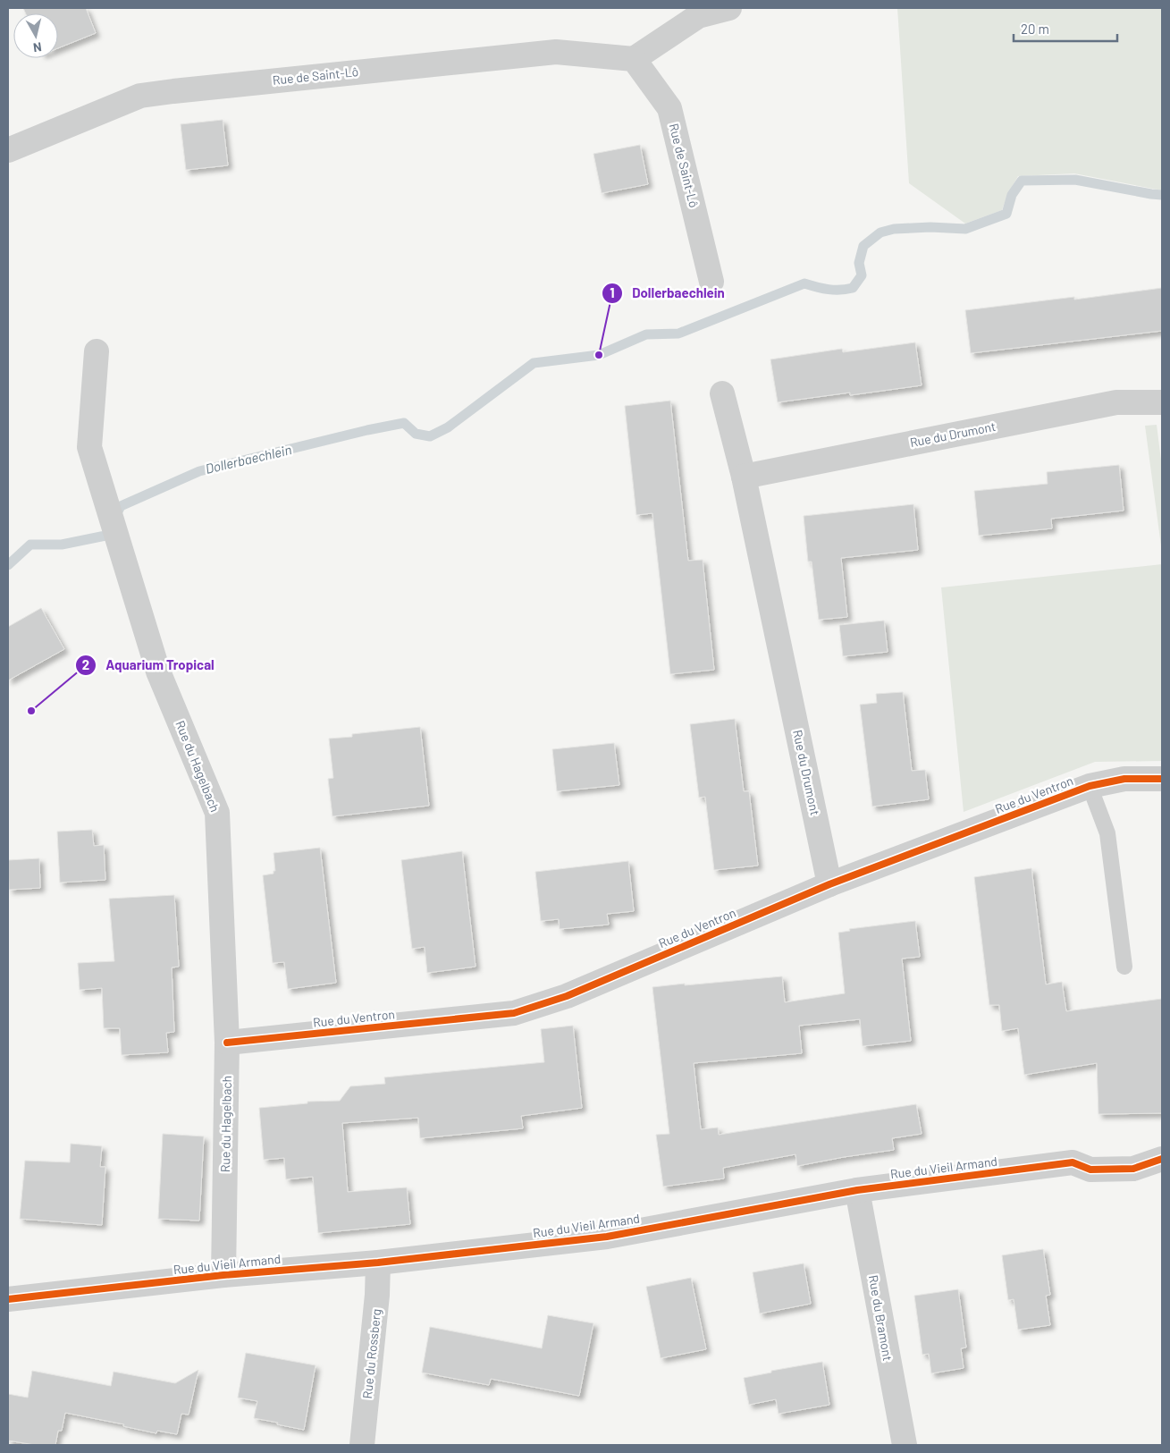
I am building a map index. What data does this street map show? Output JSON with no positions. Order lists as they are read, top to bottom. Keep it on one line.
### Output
{"streets":{"street":["Rue de Saint-Lô","Rue du Drumont","Rue du Hagelbach","Rue du Ventron","Rue du Vieil Armand","Rue du Bramont","Rue du Rossberg"]},"crossings":[["Rue du Drumont","Rue du Ventron"],["Rue du Hagelbach","Rue du Ventron"],["Rue du Hagelbach","Rue du Vieil Armand"],["Rue du Vieil Armand","Rue du Bramont"],["Rue du Vieil Armand","Rue du Rossberg"]],"water":["Dollerbaechlein"],"places":["Dollerbaechlein","Aquarium Tropical"],"scale_bar":"20 m","north":"bottom"}
